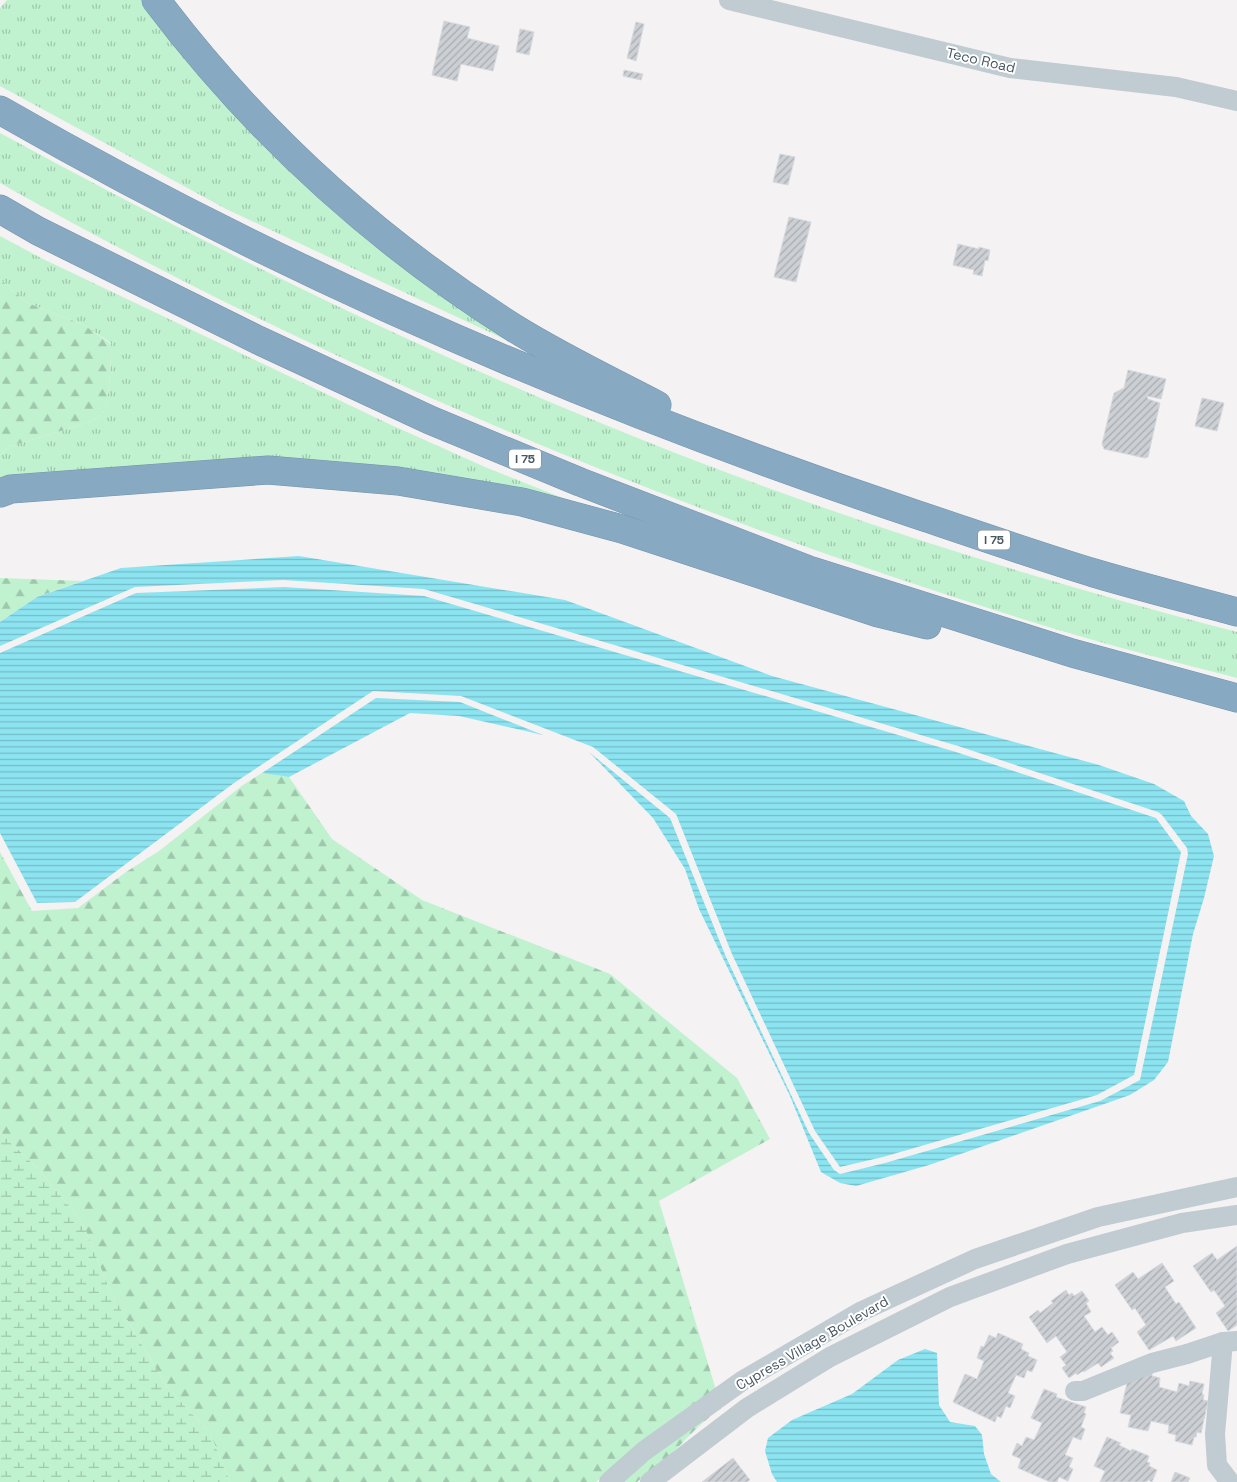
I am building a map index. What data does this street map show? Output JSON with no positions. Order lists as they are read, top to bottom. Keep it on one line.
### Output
{"streets":{"highway":["I 75"],"street":["Teco Road","Cypress Village Boulevard"]}}
